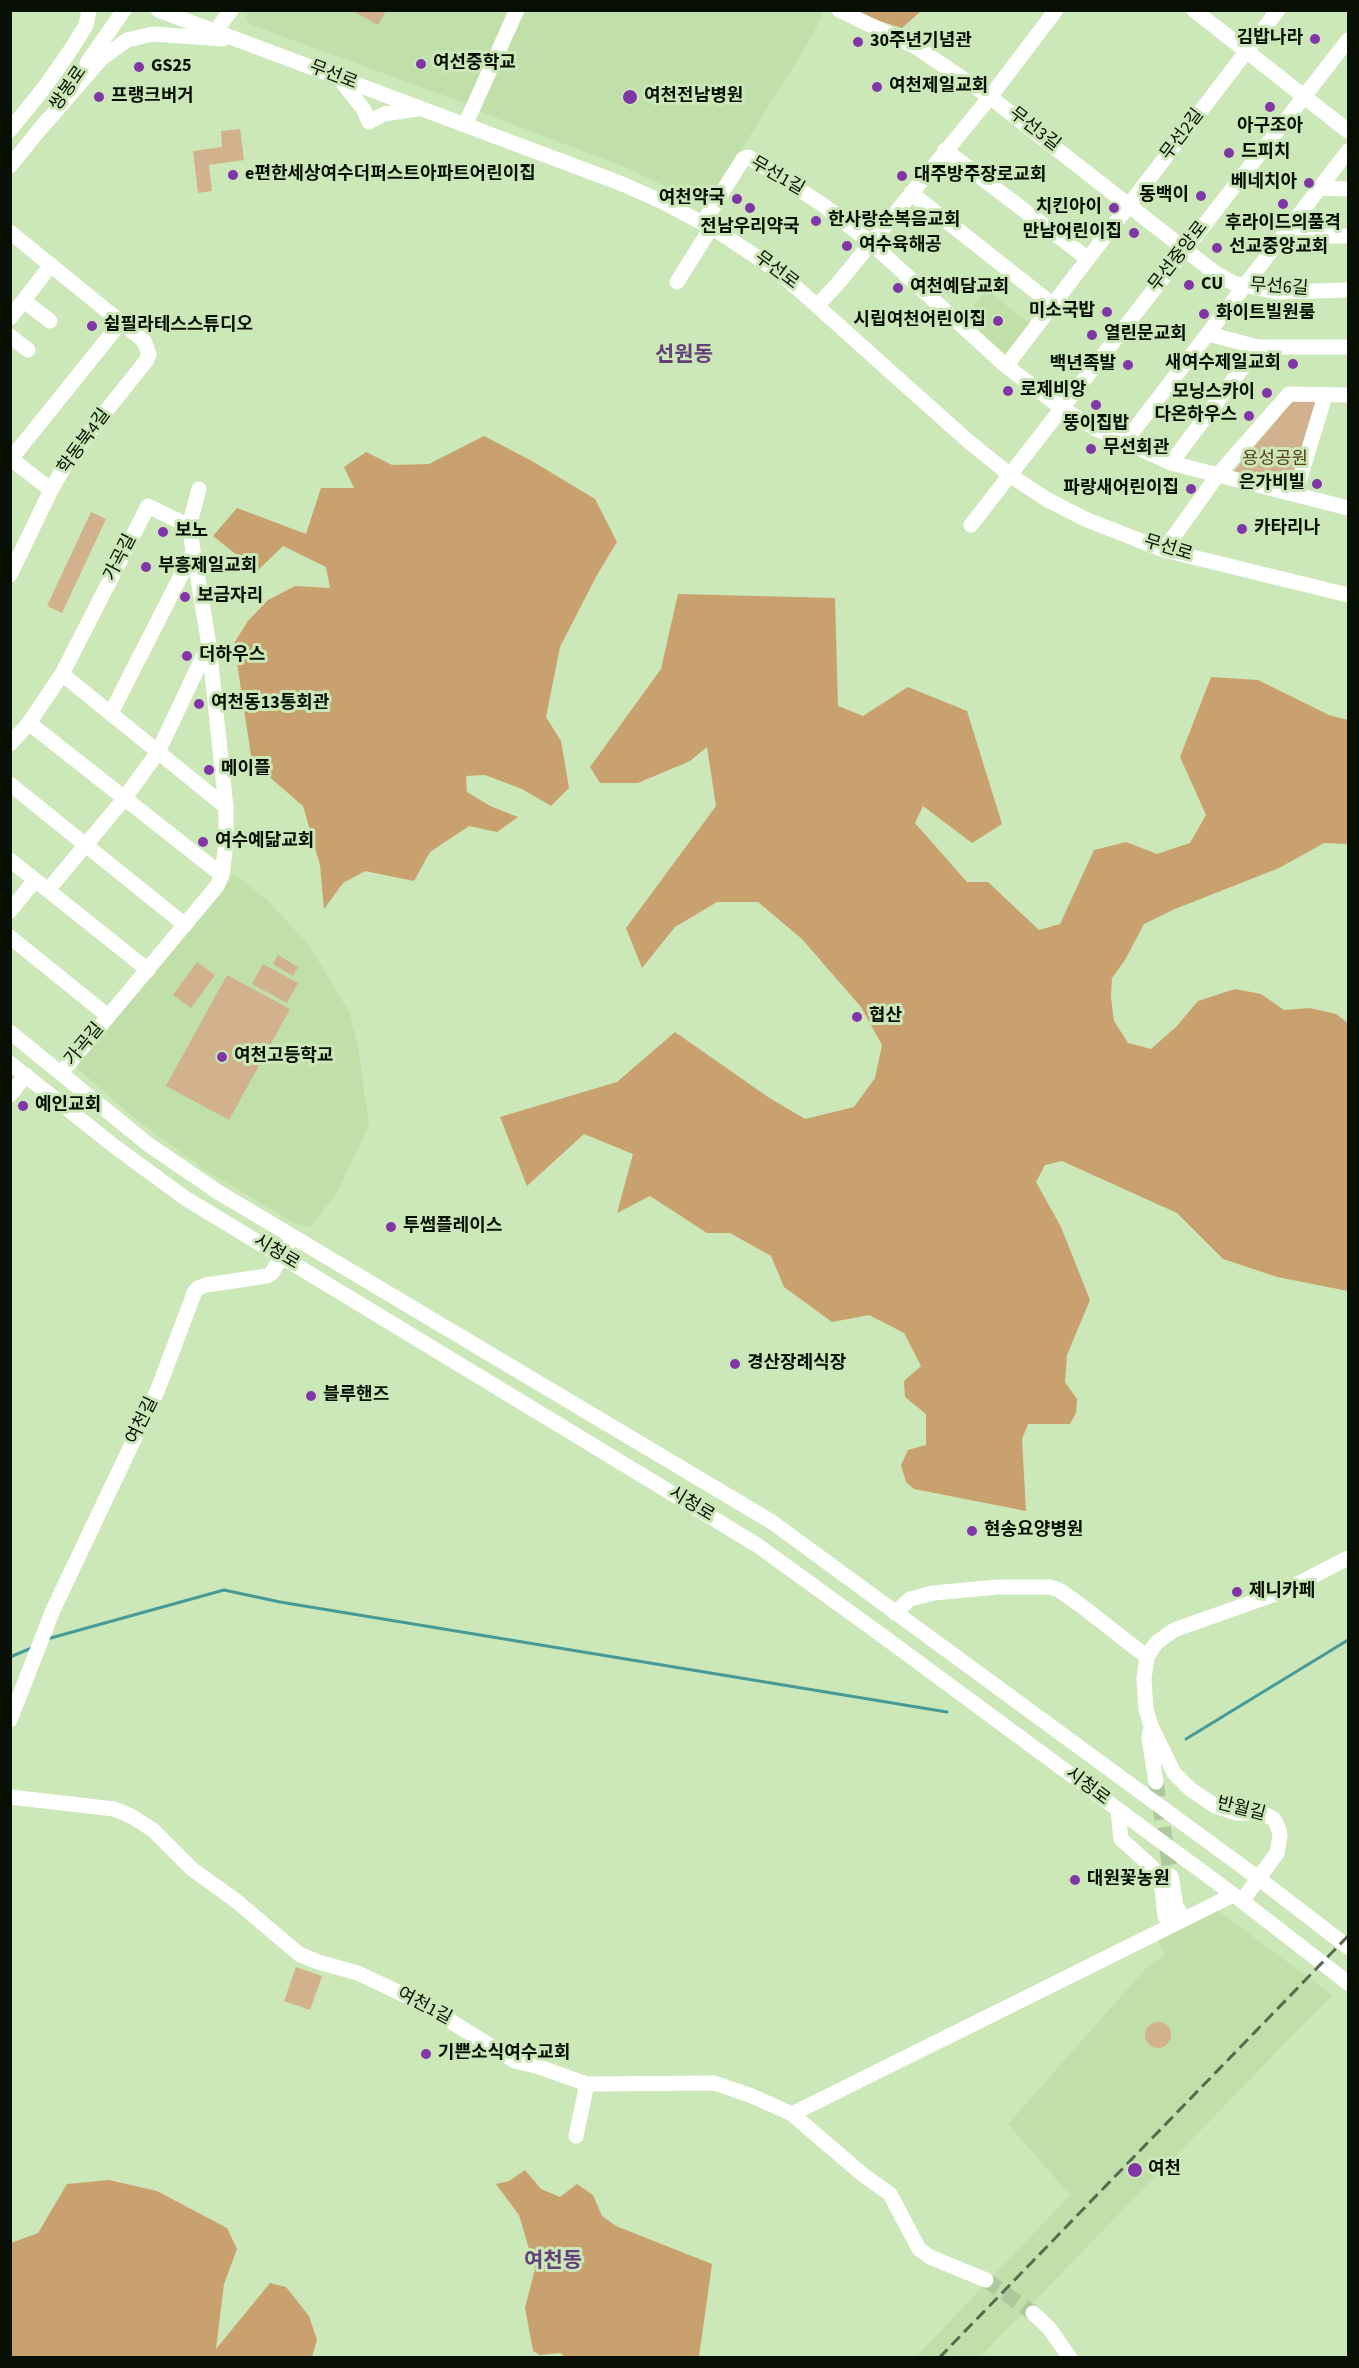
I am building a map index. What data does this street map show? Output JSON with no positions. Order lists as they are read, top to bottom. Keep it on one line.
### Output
{"streets":{"street":["무선로","쌍봉로","무선3길","무선2길","무선1길","무선중앙로","무선6길","학동북4길","가곡길","시청로","여천길","반월길","여천1길"]},"crossings":[["무선로","무선1길"],["무선로","무선중앙로"],["무선3길","무선2길"],["무선3길","무선중앙로"],["무선3길","무선6길"],["무선2길","무선1길"],["무선1길","무선중앙로"],["무선중앙로","무선6길"],["가곡길","시청로"],["시청로","여천길"],["시청로","반월길"]],"districts":["선원동","여천동"],"parks":["용성공원"],"places":["김밥나라","30주년기념관","여선중학교","GS25","여천제일교회","프랭크버거","여천전남병원","아구조아","드피치","e편한세상여수더퍼스트아파트어린이집","대주방주장로교회","베네치아","동백이","여천약국","후라이드의품격","전남우리약국","치킨아이","한사랑순복음교회","만남어린이집","여수육해공","선교중앙교회","CU","여천예담교회","미소국밥","화이트빌원룸","시립여천어린이집","쉼필라테스스튜디오","열린문교회","새여수제일교회","백년족발","로제비앙","모닝스카이","뚱이집밥","다온하우스","무선회관","은가비빌","파랑새어린이집","카타리나","보노","부흥제일교회","보금자리","더하우스","여천동13통회관","메이플","여수예닮교회","협산","여천고등학교","예인교회","투썸플레이스","경산장례식장","블루핸즈","현송요양병원","제니카페","대원꽃농원","기쁜소식여수교회","여천"]}
